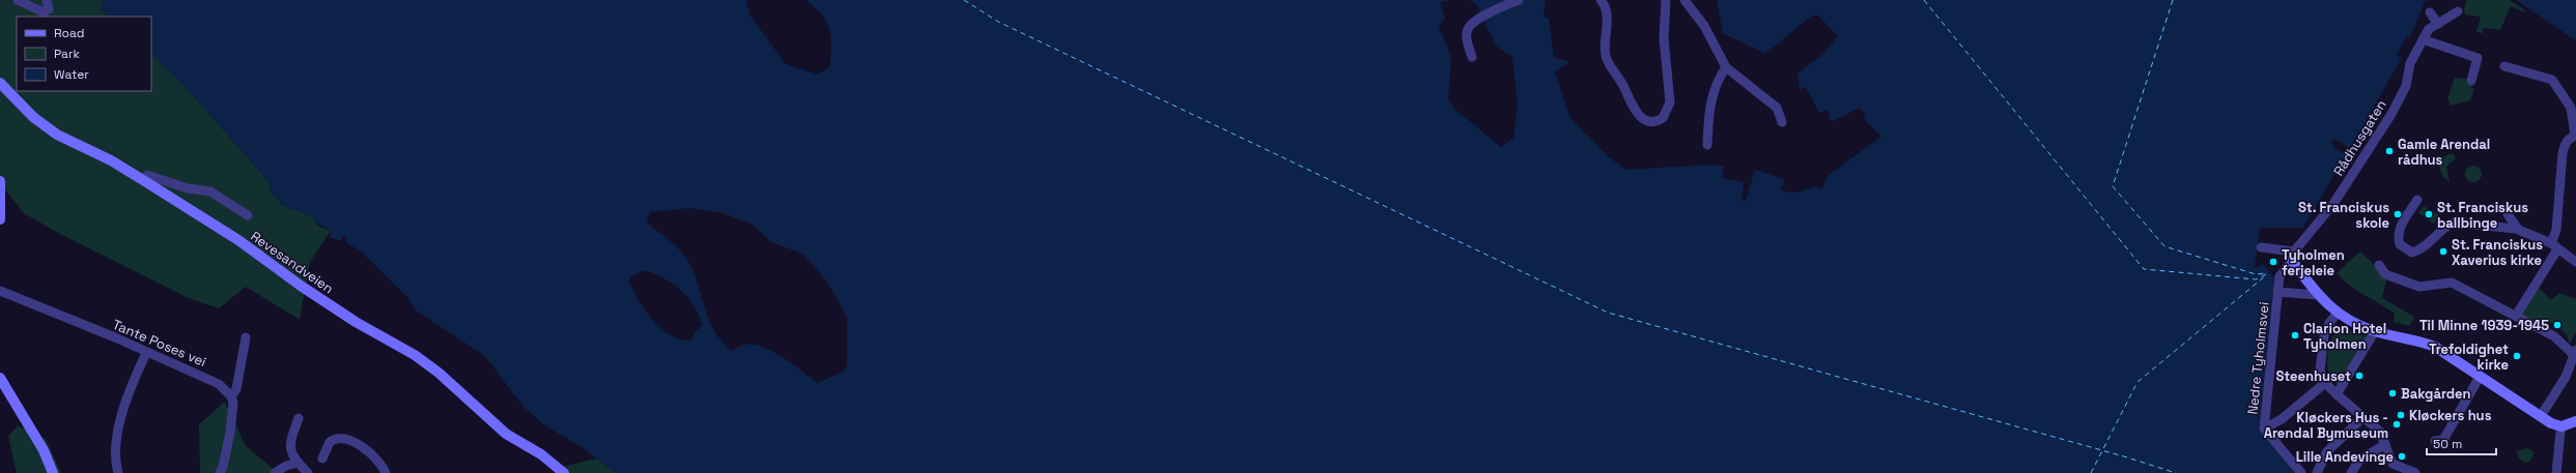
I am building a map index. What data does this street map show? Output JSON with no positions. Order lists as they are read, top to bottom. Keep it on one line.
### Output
{"streets":{"main road":["Revesandveien"],"street":["Rådhusgaten","Tante Poses vei","Nedre Tyholmsvei"]},"crossings":[["Rådhusgaten","Nedre Tyholmsvei"]],"places":["Gamle Arendal rådhus","St. Franciskus skole","St. Franciskus ballbinge","St. Franciskus Xaverius kirke","Tyholmen ferjeleie","Til Minne 1939-1945","Clarion Hotel Tyholmen","Trefoldighet kirke","Steenhuset","Bakgården","Kløckers hus","Kløckers Hus - Arendal Bymuseum","Lille Andevinge"],"legend":["Road","Park","Water"],"scale_bar":"50 m"}
